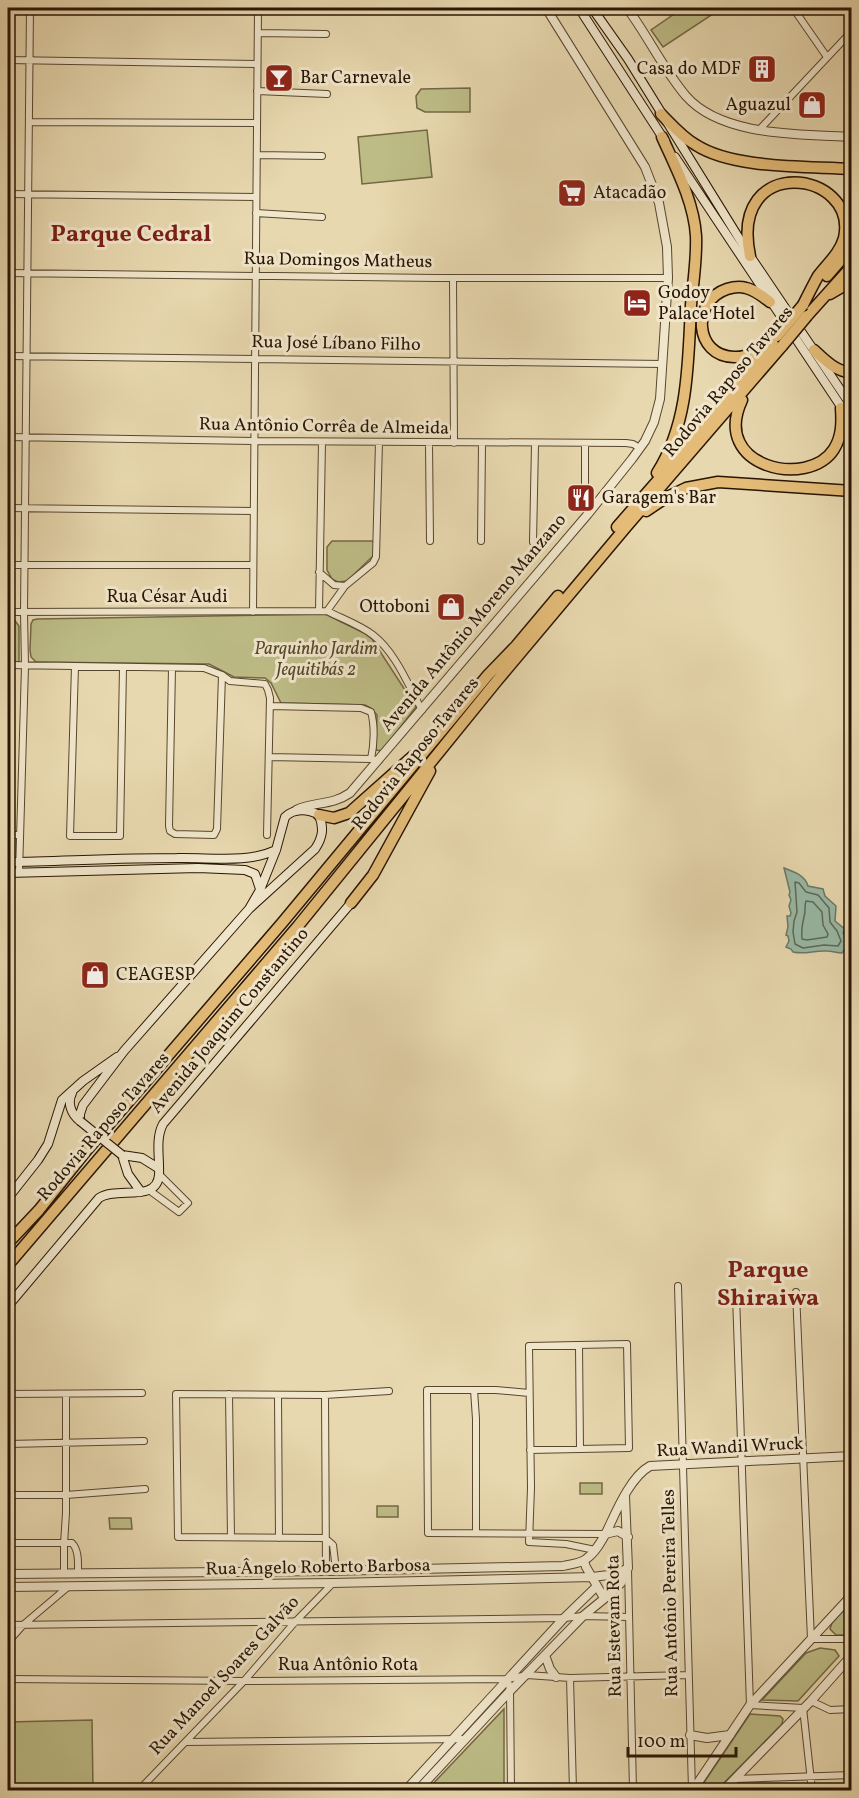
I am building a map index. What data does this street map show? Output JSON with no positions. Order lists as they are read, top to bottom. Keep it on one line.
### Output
{"streets":{"highway":["Rodovia Raposo Tavares"],"main road":["Avenida Joaquim Constantino"],"street":["Rua Domingos Matheus","Rua José Líbano Filho","Rua Antônio Corrêa de Almeida","Rua César Audi","Avenida Antônio Moreno Manzano","Rua Wandil Wruck","Rua Ângelo Roberto Barbosa","Rua Antônio Pereira Telles","Rua Estevam Rota","Rua Antônio Rota","Rua Manoel Soares Galvão"]},"crossings":[["Rua Domingos Matheus","Avenida Antônio Moreno Manzano"],["Rua José Líbano Filho","Avenida Antônio Moreno Manzano"],["Rua Antônio Corrêa de Almeida","Avenida Antônio Moreno Manzano"],["Rua Wandil Wruck","Rua Antônio Pereira Telles"],["Rua Wandil Wruck","Rua Estevam Rota"],["Rua Ângelo Roberto Barbosa","Rua Estevam Rota"],["Rua Ângelo Roberto Barbosa","Rua Manoel Soares Galvão"],["Rua Antônio Pereira Telles","Rua Antônio Rota"],["Rua Estevam Rota","Rua Antônio Rota"],["Rua Antônio Rota","Rua Manoel Soares Galvão"]],"districts":["Parque Cedral","Parque Shiraiwa"],"parks":["Parquinho Jardim Jequitibás 2"],"places":{"building":["Casa do MDF"],"bar":["Bar Carnevale"],"shop":["Aguazul","Ottoboni","CEAGESP"],"supermarket":["Atacadão"],"hotel":["Godoy Palace Hotel"],"restaurant":["Garagem's Bar"]},"scale_bar":"100 m"}
